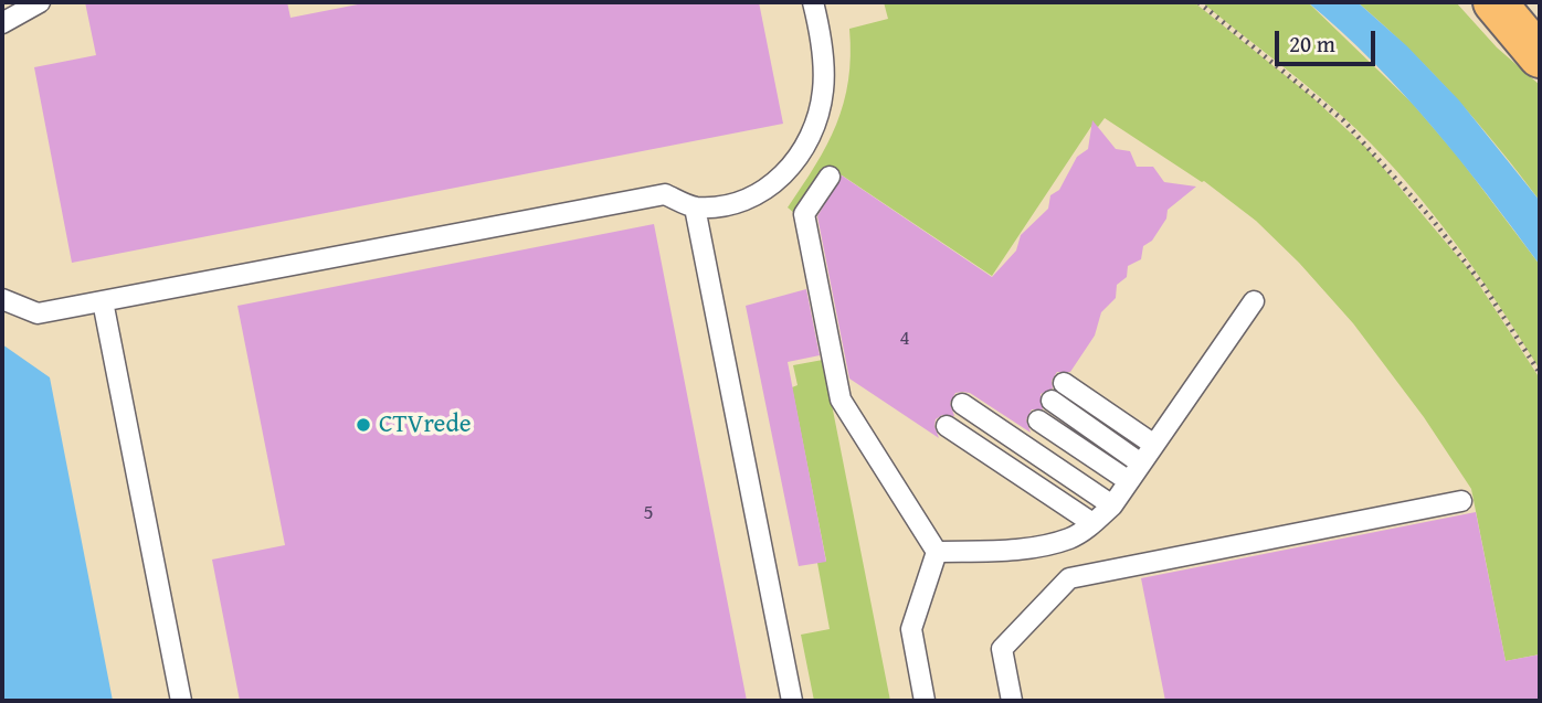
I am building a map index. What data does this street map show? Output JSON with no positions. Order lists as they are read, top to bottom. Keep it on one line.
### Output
{"places":["CTVrede"],"house_numbers":["4","5"],"scale_bar":"20 m"}
